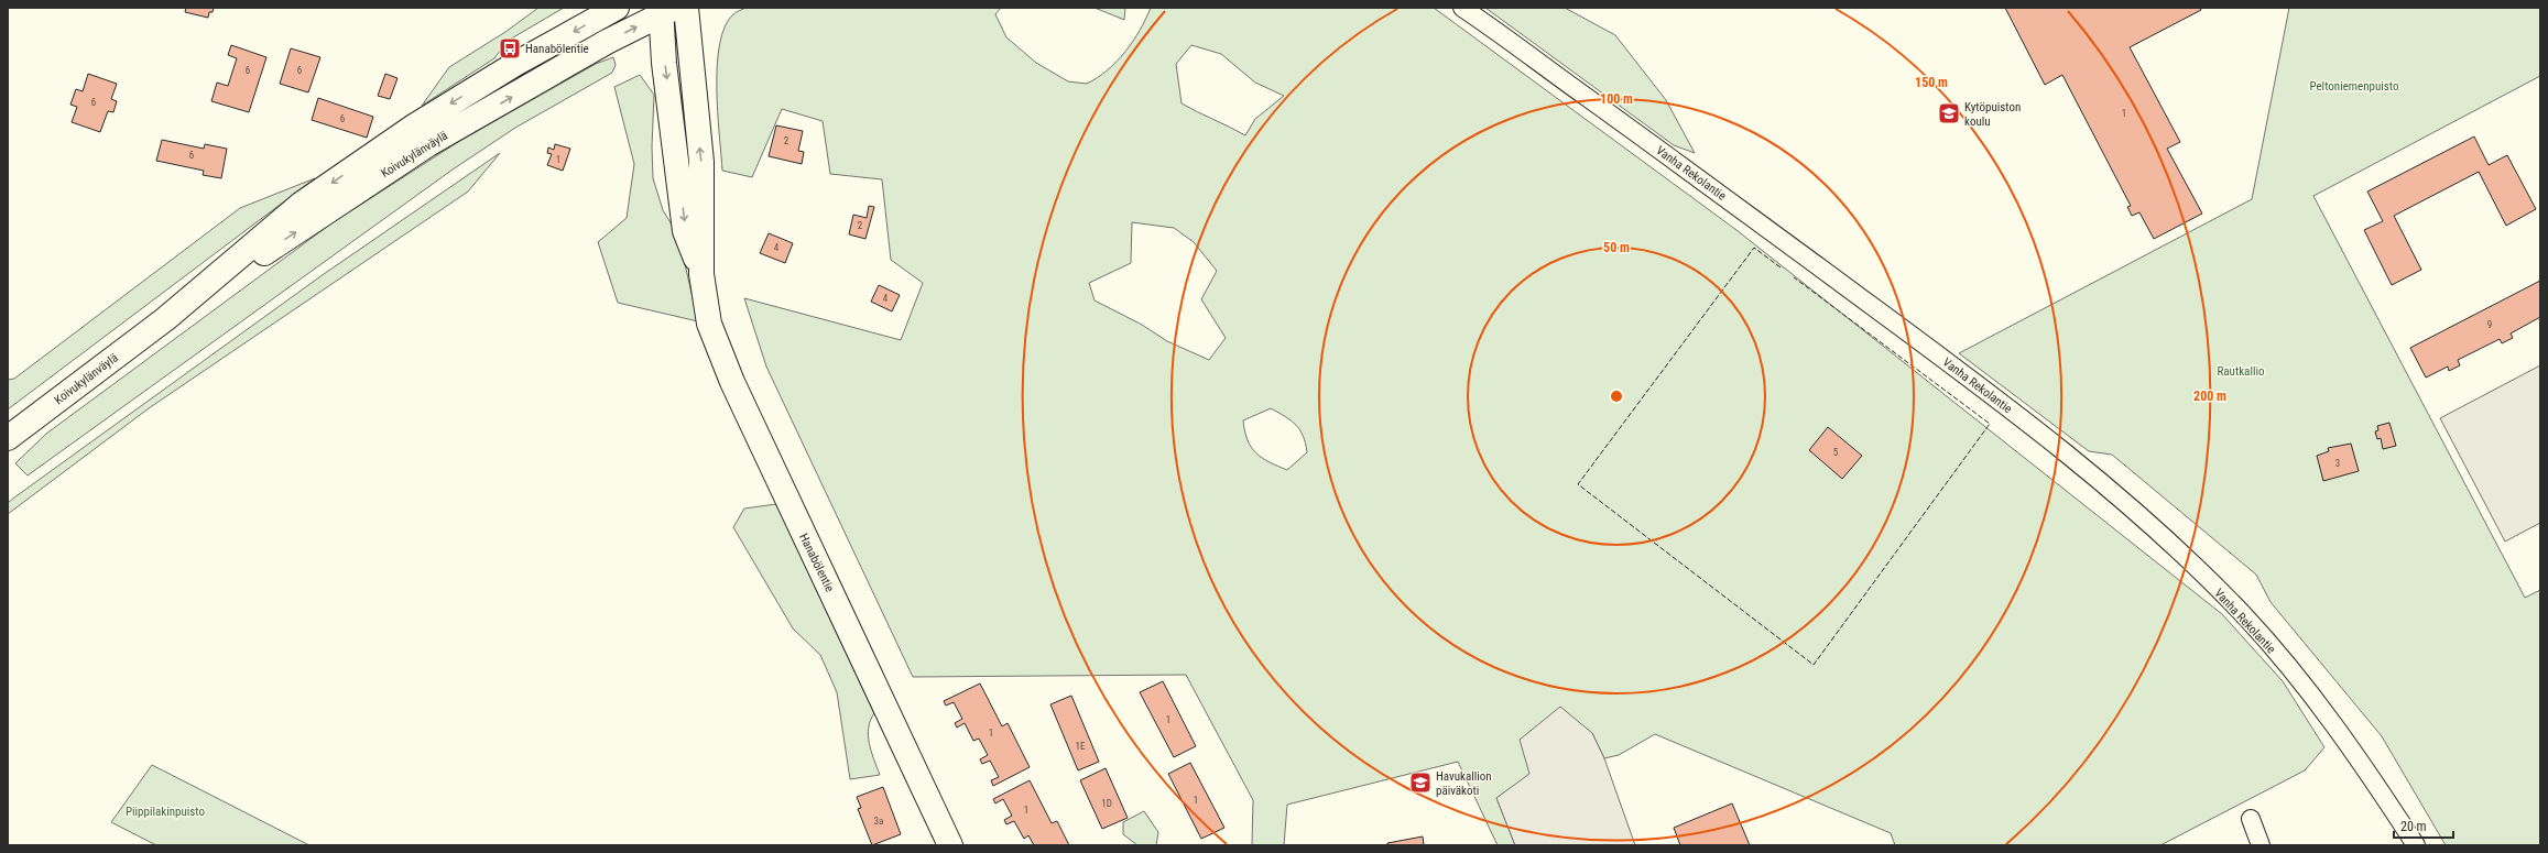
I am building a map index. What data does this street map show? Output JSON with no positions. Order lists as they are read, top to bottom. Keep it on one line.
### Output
{"streets":{"main road":["Koivukylänväylä","Hanabölentie"],"street":["Vanha Rekolantie"]},"crossings":[["Koivukylänväylä","Hanabölentie"]],"parks":["Peltoniemenpuisto","Rautkallio","Piippilakinpuisto"],"places":{"bus stop":["Hanabölentie"],"school or university":["Kytöpuiston koulu","Havukallion päiväkoti"]},"house_numbers":["6","6","6","1","6","2","6","1","2","4","4","9","5","3","1","1","1E","1","1D","1","3a"],"scale_bar":"20 m","rings":["150 m","100 m","50 m","200 m"]}
